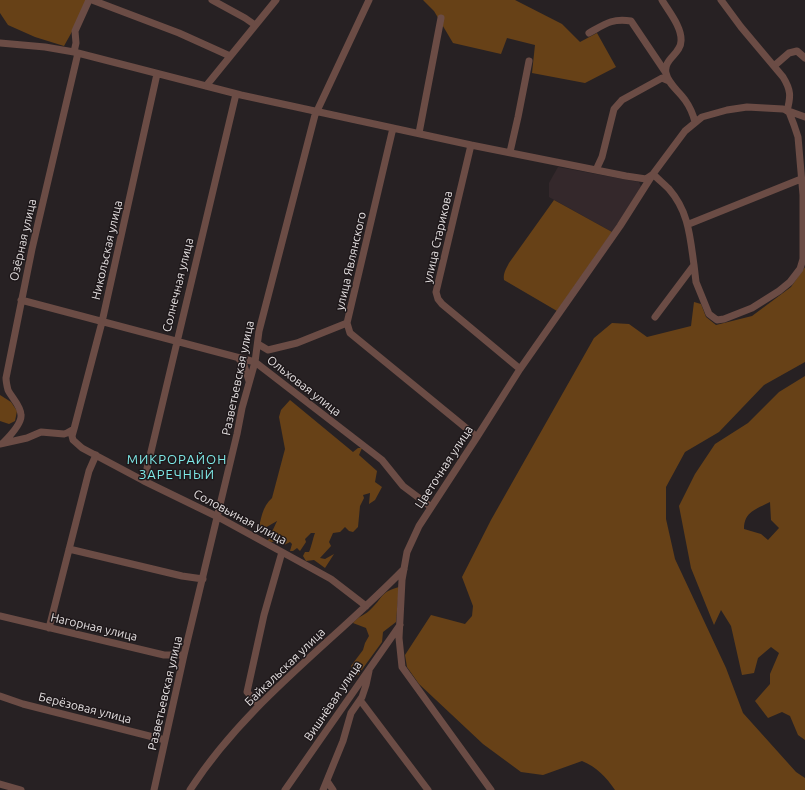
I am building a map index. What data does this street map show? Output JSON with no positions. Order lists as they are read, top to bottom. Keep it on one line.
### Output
{"streets":{"street":["улица Старикова","Озёрная улица","Никольская улица","улица Являнского","Солнечная улица","Разветьевская улица","Ольховая улица","Цветочная улица","Соловьиная улица","Нагорная улица","Байкальская улица","Вишнёвая улица","Берёзовая улица"]},"crossings":[["улица Старикова","Цветочная улица"],["Озёрная улица","Ольховая улица"],["Никольская улица","Ольховая улица"],["Никольская улица","Соловьиная улица"],["улица Являнского","Цветочная улица"],["Солнечная улица","Ольховая улица"],["Солнечная улица","Соловьиная улица"],["Разветьевская улица","Ольховая улица"],["Разветьевская улица","Соловьиная улица"],["Разветьевская улица","Нагорная улица"],["Разветьевская улица","Берёзовая улица"],["Ольховая улица","Цветочная улица"],["Цветочная улица","Байкальская улица"],["Цветочная улица","Вишнёвая улица"],["Соловьиная улица","Байкальская улица"]],"districts":["МИКРОРАЙОН ЗАРЕЧНЫЙ"]}
